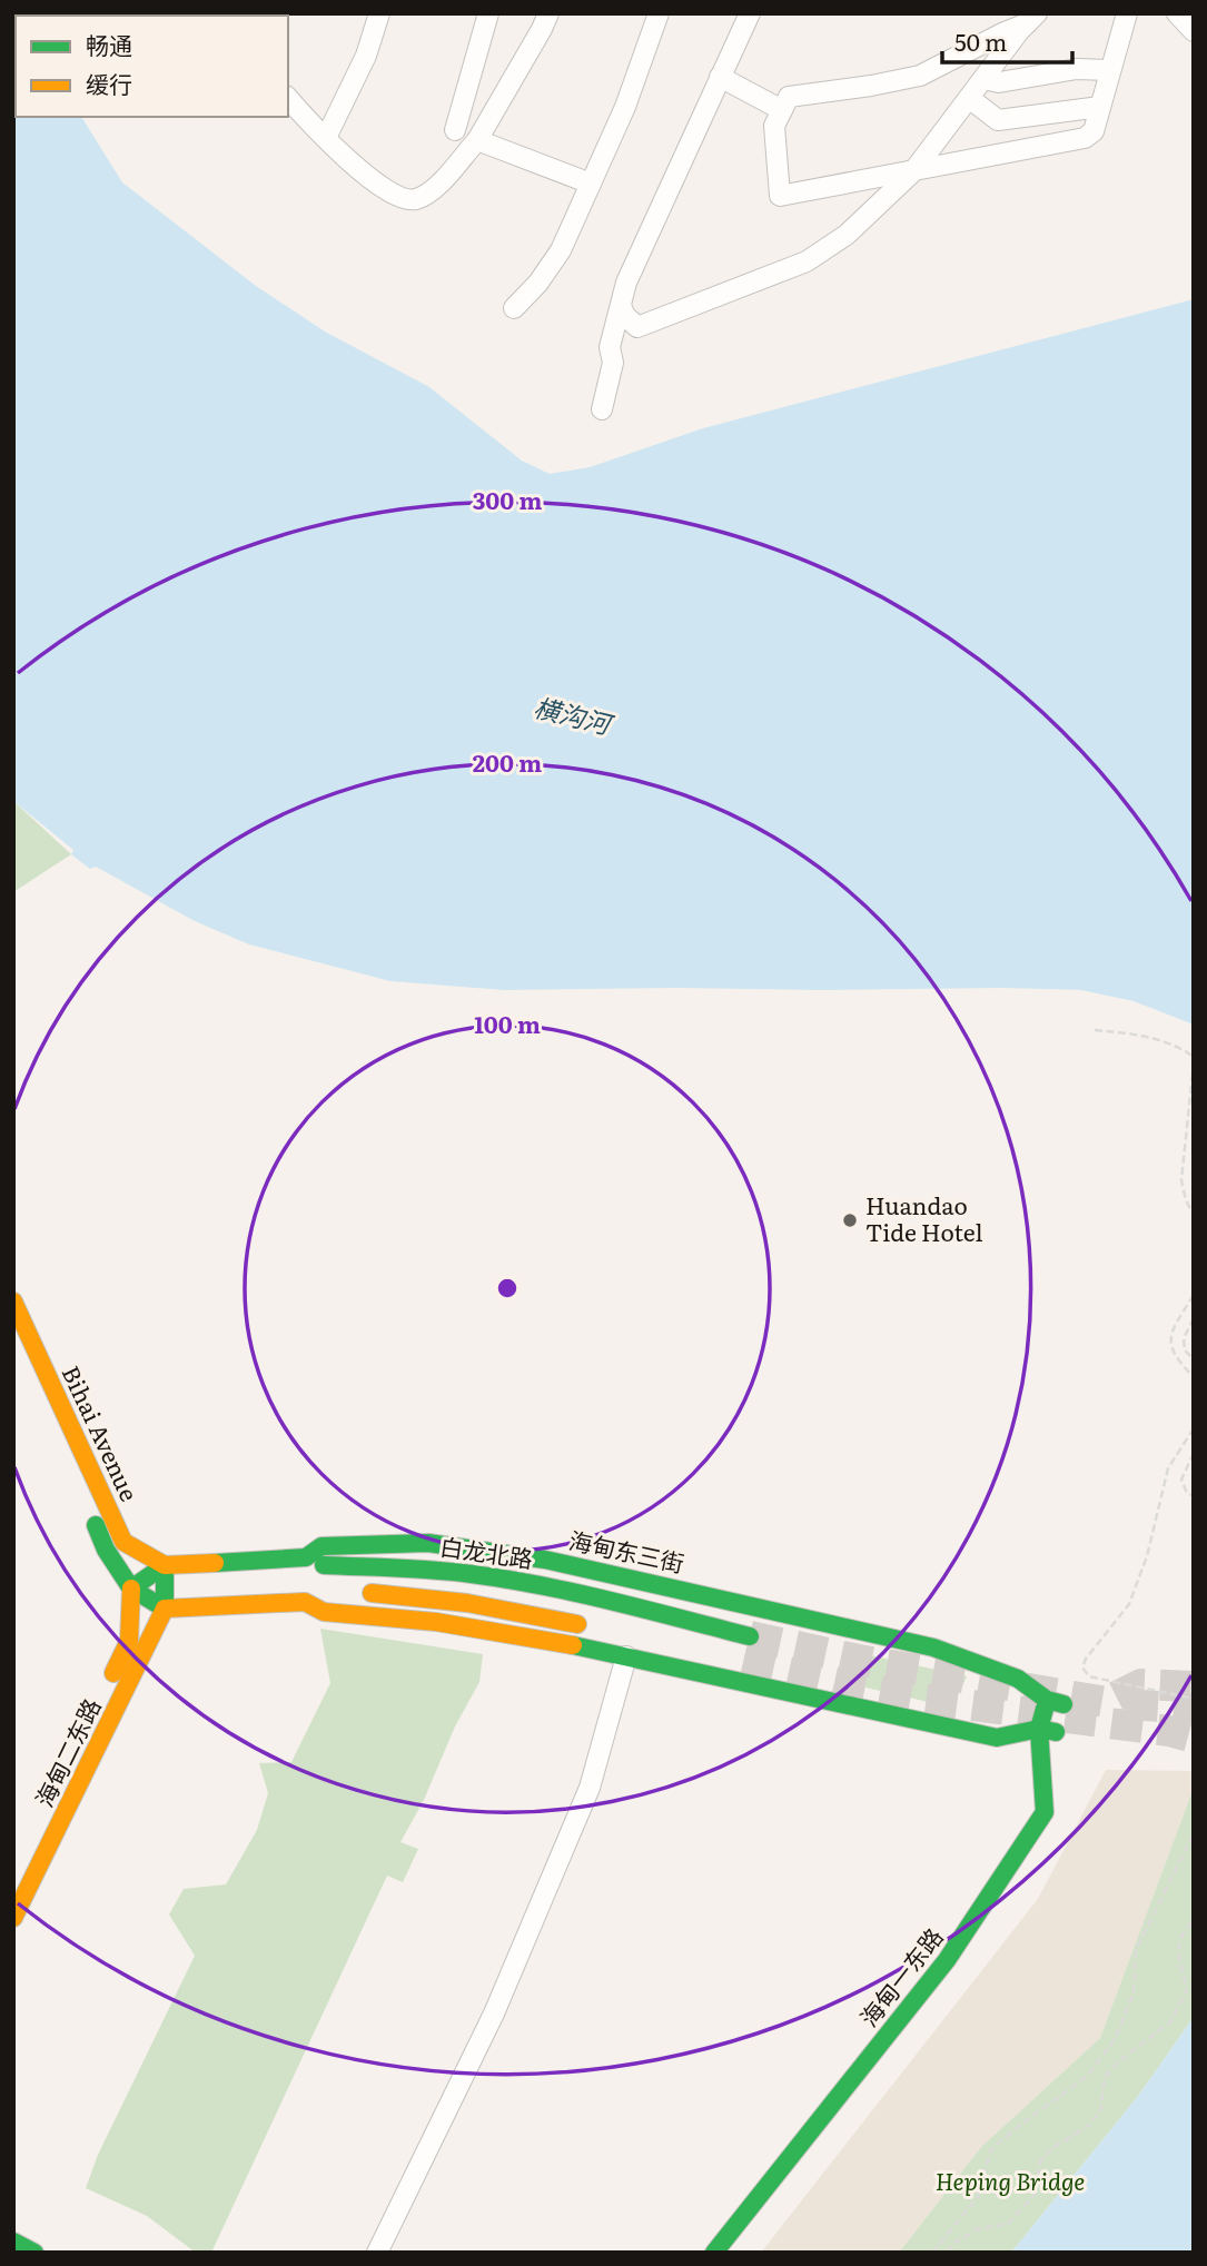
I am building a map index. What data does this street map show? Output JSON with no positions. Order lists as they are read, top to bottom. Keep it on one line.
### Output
{"streets":{"main road":["Bihai Avenue","海甸东三街","白龙北路","海甸二东路","海甸一东路"]},"crossings":[["Bihai Avenue","海甸东三街"],["Bihai Avenue","海甸二东路"],["海甸东三街","白龙北路"],["海甸东三街","海甸一东路"]],"water":["横沟河"],"parks":["Heping Bridge"],"places":["Huandao Tide Hotel"],"legend":["畅通","缓行"],"scale_bar":"50 m","rings":["300 m","200 m","100 m"]}
